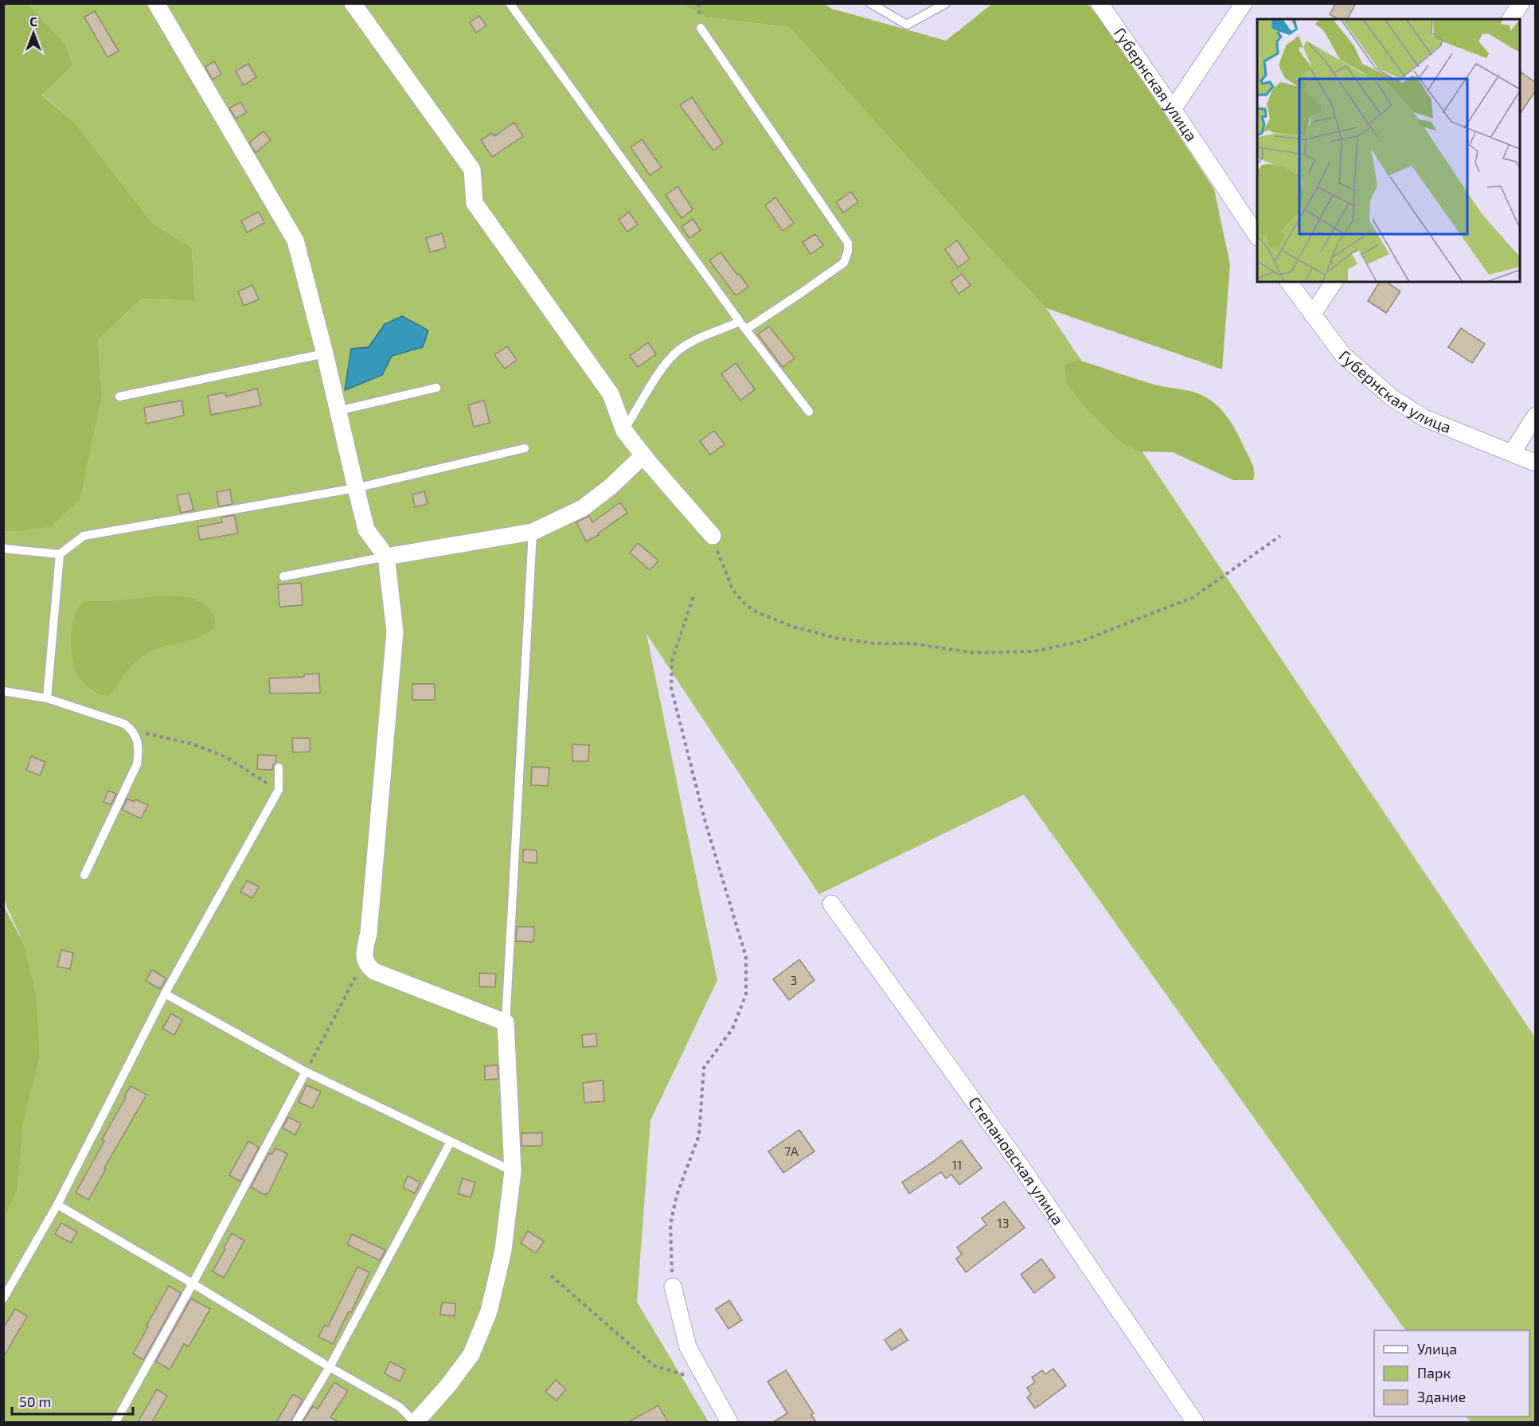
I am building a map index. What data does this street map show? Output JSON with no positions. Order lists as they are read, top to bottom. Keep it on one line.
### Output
{"streets":{"street":["Губернская улица","Степановская улица"]},"house_numbers":["3","7А","11","13"],"legend":["Улица","Парк","Здание"],"scale_bar":"50 m","north":"top"}
